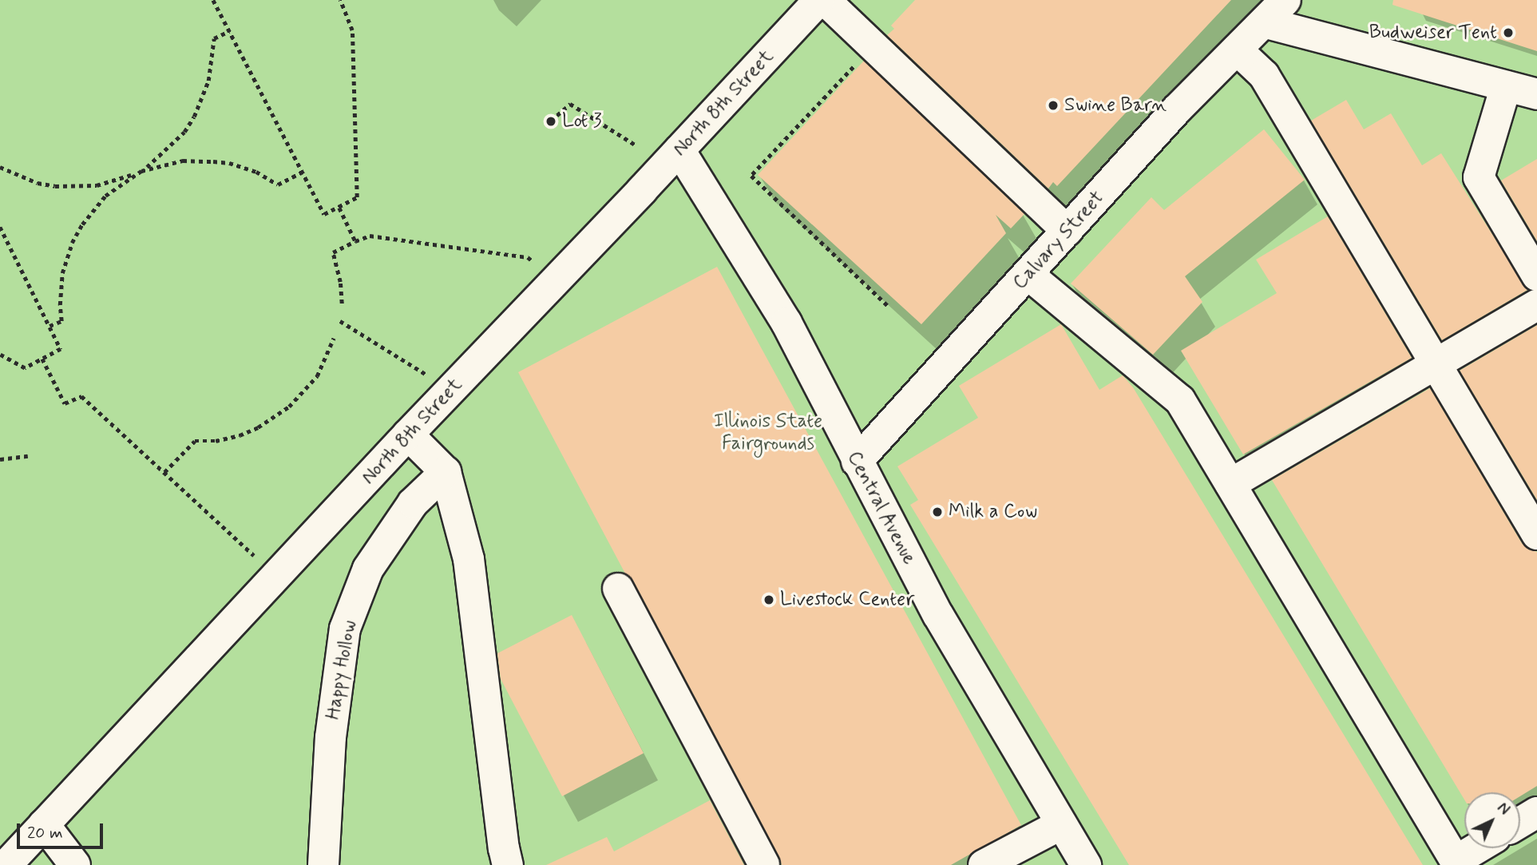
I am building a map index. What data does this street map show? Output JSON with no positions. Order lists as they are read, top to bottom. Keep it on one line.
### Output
{"streets":{"street":["North 8th Street","Calvary Street","Central Avenue","Happy Hollow"]},"crossings":[["North 8th Street","Central Avenue"],["Calvary Street","Central Avenue"]],"parks":["Illinois State Fairgrounds"],"places":["Budweiser Tent","Swine Barn","Lot 3","Milk a Cow","Livestock Center"],"scale_bar":"20 m","north":"top right"}
